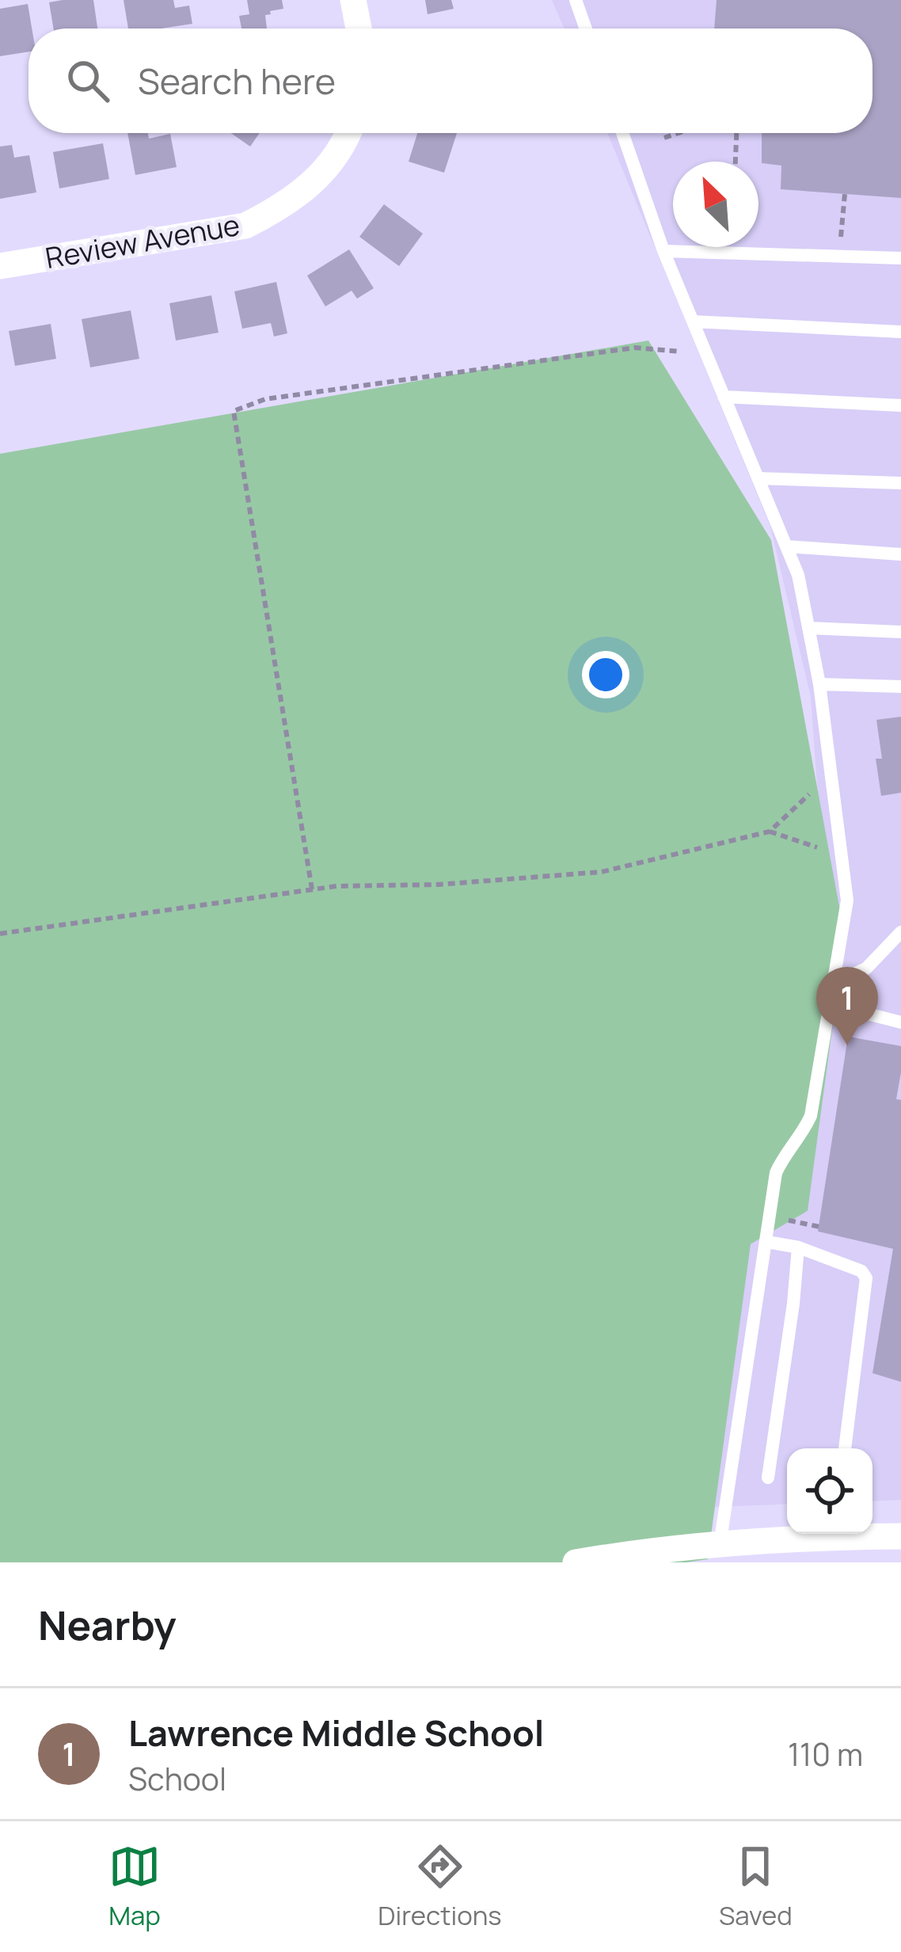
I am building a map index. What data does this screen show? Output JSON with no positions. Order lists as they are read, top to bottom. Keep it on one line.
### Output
{"streets":{"street":["Review Avenue"]},"north":"top left","page":{"search":"Search here","pins":"1","heading":"Nearby","list":[{"mark":"1","name":"Lawrence Middle School","note":"School","value":"110 m"}],"nav":["Map","Directions","Saved"]}}
